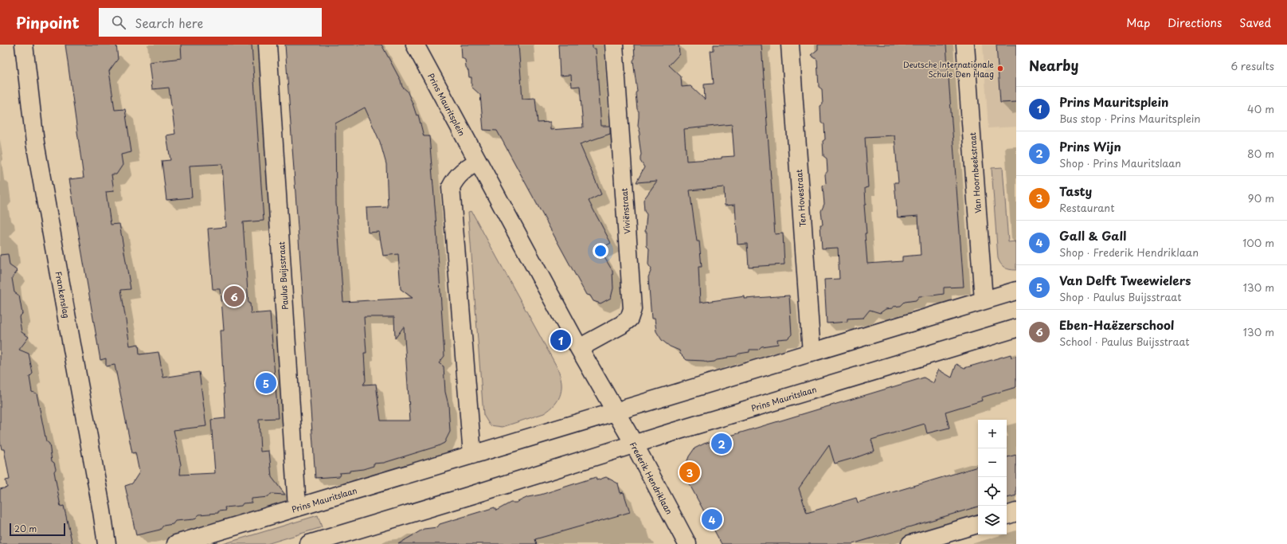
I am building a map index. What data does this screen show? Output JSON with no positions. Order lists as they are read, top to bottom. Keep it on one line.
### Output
{"streets":{"street":["Prins Mauritsplein","Van Hoornbeekstraat","Ten Hovestraat","Viviënstraat","Paulus Buijsstraat","Frankenslag","Prins Mauritslaan","Frederik Hendriklaan"]},"crossings":[["Prins Mauritsplein","Viviënstraat"],["Prins Mauritsplein","Frederik Hendriklaan"],["Paulus Buijsstraat","Prins Mauritslaan"],["Prins Mauritslaan","Frederik Hendriklaan"]],"places":["Deutsche Internationale Schule Den Haag"],"scale_bar":"20 m","page":{"header":"Pinpoint","search":"Search here","nav":["Map","Directions","Saved"],"heading":["Nearby","6 results"],"list":[{"mark":"1","name":"Prins Mauritsplein","note":"Bus stop · Prins Mauritsplein","value":"40 m"},{"mark":"2","name":"Prins Wijn","note":"Shop · Prins Mauritslaan","value":"80 m"},{"mark":"3","name":"Tasty","note":"Restaurant","value":"90 m"},{"mark":"4","name":"Gall & Gall","note":"Shop · Frederik Hendriklaan","value":"100 m"},{"mark":"5","name":"Van Delft Tweewielers","note":"Shop · Paulus Buijsstraat","value":"130 m"},{"mark":"6","name":"Eben-Haëzerschool","note":"School · Paulus Buijsstraat","value":"130 m"}],"pins":["6","1","5","2","3","4"],"map_buttons":["+","−"],"scale":"20 m"}}
